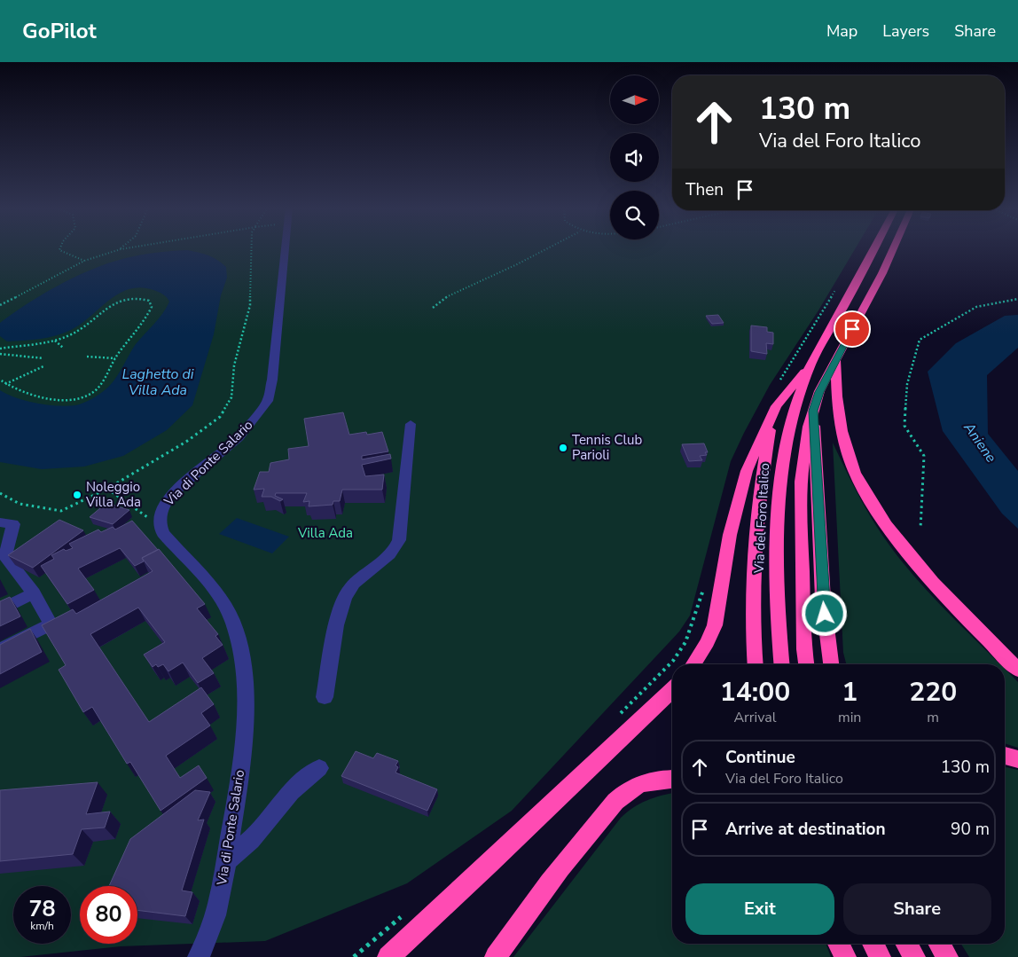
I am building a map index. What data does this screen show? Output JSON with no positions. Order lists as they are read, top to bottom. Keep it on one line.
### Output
{"streets":{"highway":["Via del Foro Italico"],"street":["Via di Ponte Salario"]},"water":["Laghetto di Villa Ada","Aniene"],"parks":["Villa Ada"],"places":["Tennis Club Parioli","Noleggio Villa Ada"],"north":"right","page":{"header":"GoPilot","nav":["Map","Layers","Share"],"turn":["130 m","Via del Foro Italico"],"then":"Then","eta":["14:00","Arrival","1","min","220","m"],"list":[{"name":"Continue","note":"Via del Foro Italico","value":"130 m"},{"name":"Arrive at destination","value":"90 m"}],"buttons":["Exit","Share"],"speed":"78 km/h","limit":"80"}}
